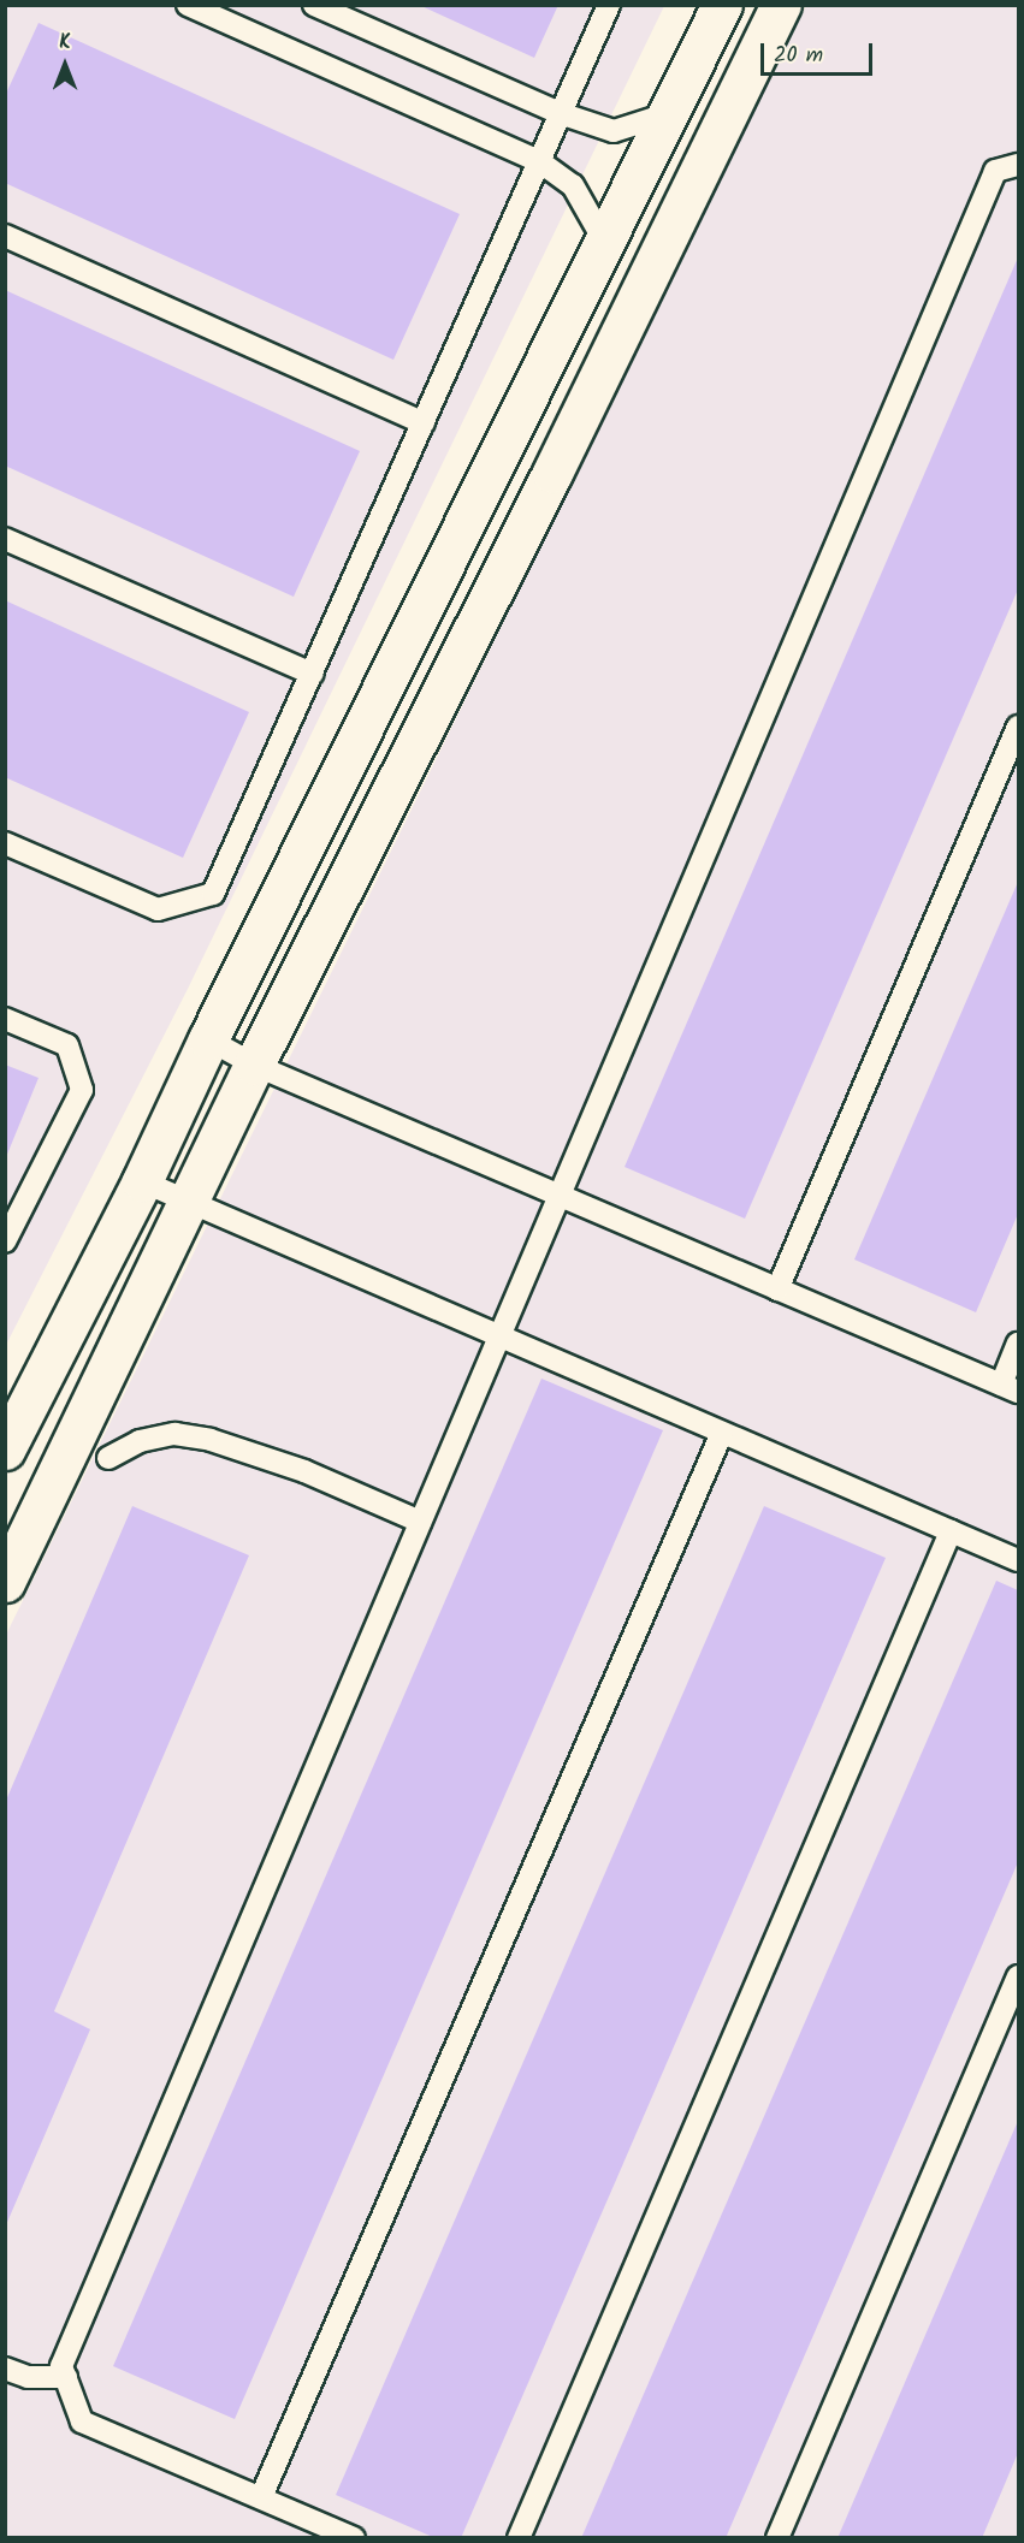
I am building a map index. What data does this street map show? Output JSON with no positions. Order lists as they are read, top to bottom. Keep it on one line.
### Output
{"scale_bar":"20 m","north":"top"}
